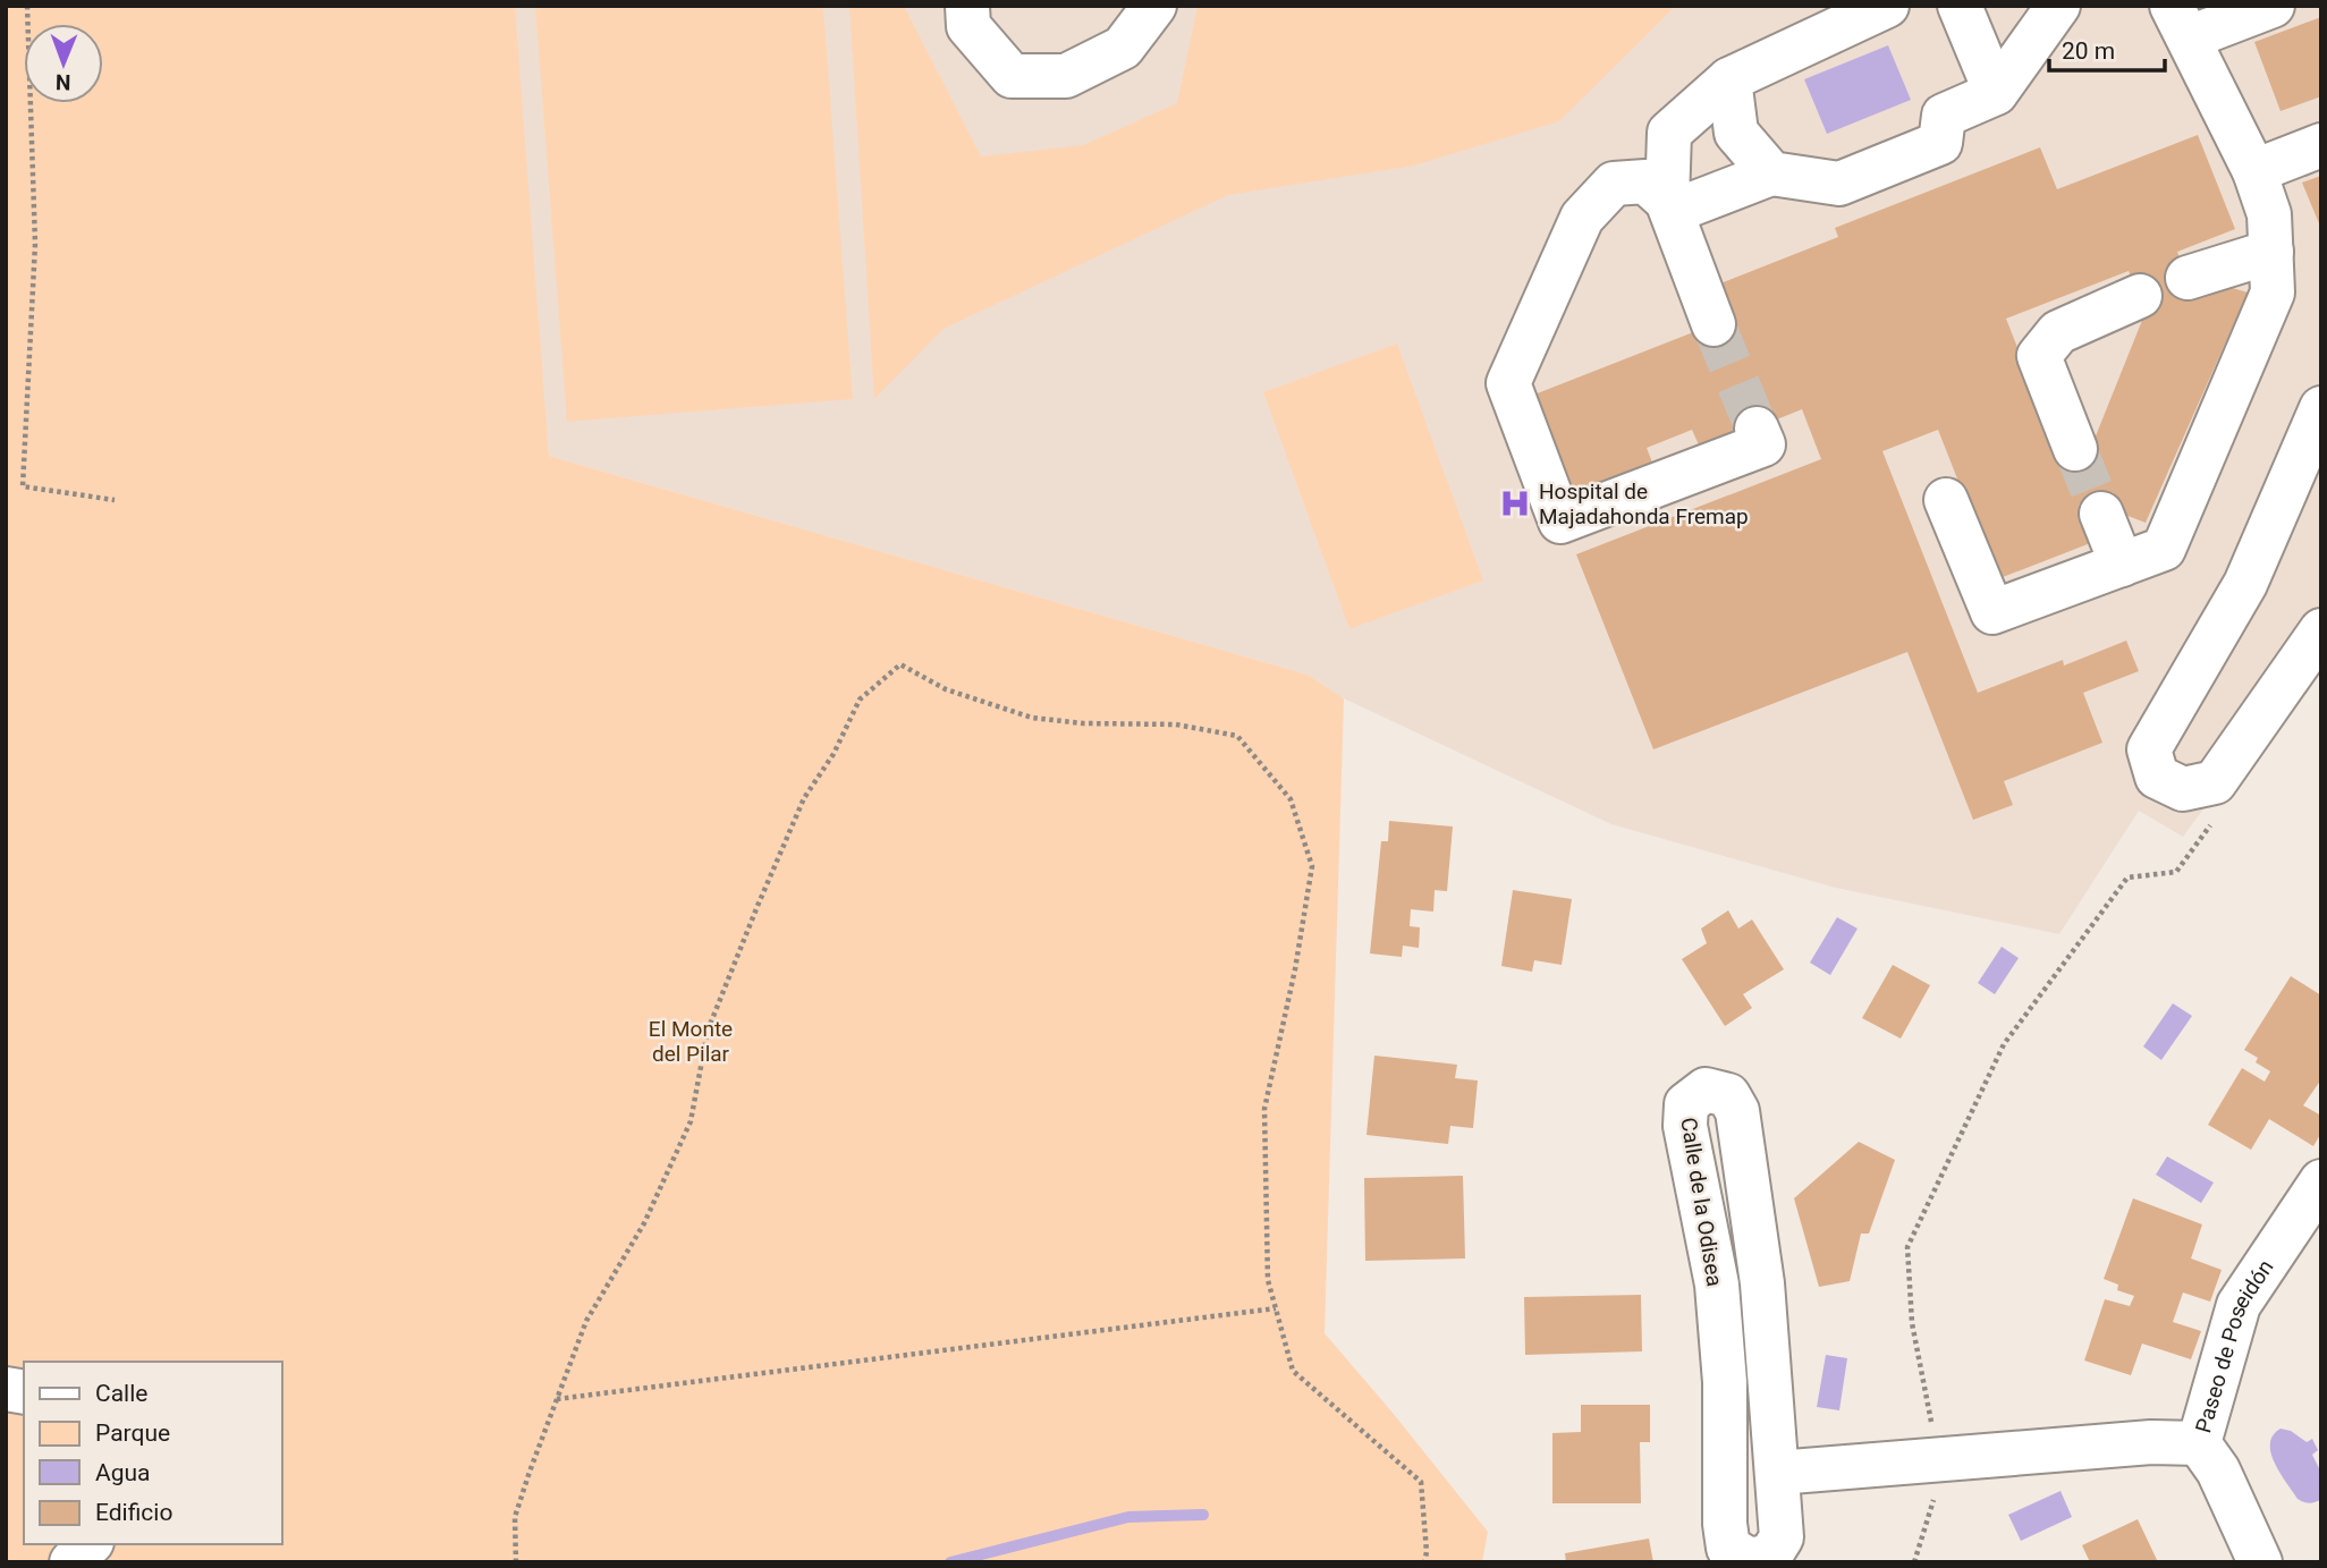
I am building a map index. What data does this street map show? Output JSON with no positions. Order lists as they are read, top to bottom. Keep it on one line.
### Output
{"streets":{"street":["Calle de la Odisea","Paseo de Poseidón"]},"parks":["El Monte del Pilar"],"places":{"hospital":["Hospital de Majadahonda Fremap"]},"legend":["Calle","Parque","Agua","Edificio"],"scale_bar":"20 m","north":"bottom"}
